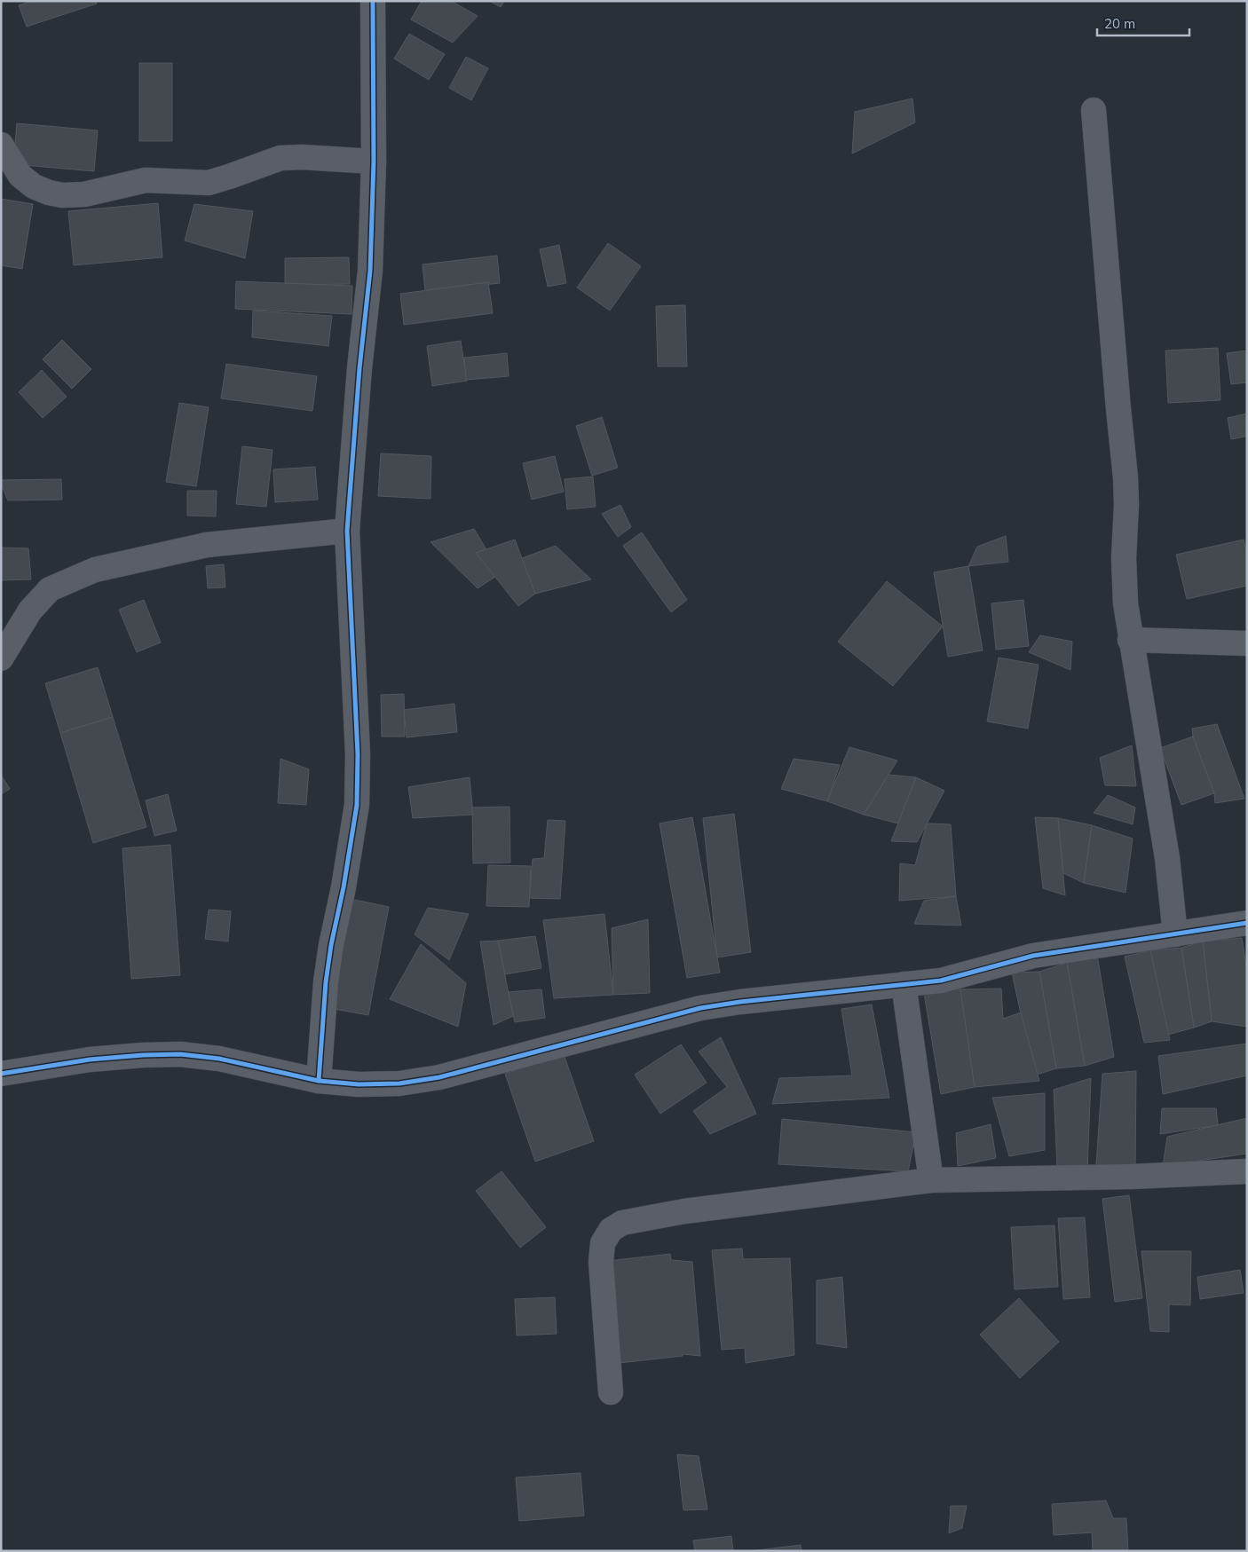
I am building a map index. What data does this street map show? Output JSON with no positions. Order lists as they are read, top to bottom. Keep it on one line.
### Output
{"scale_bar":"20 m"}
